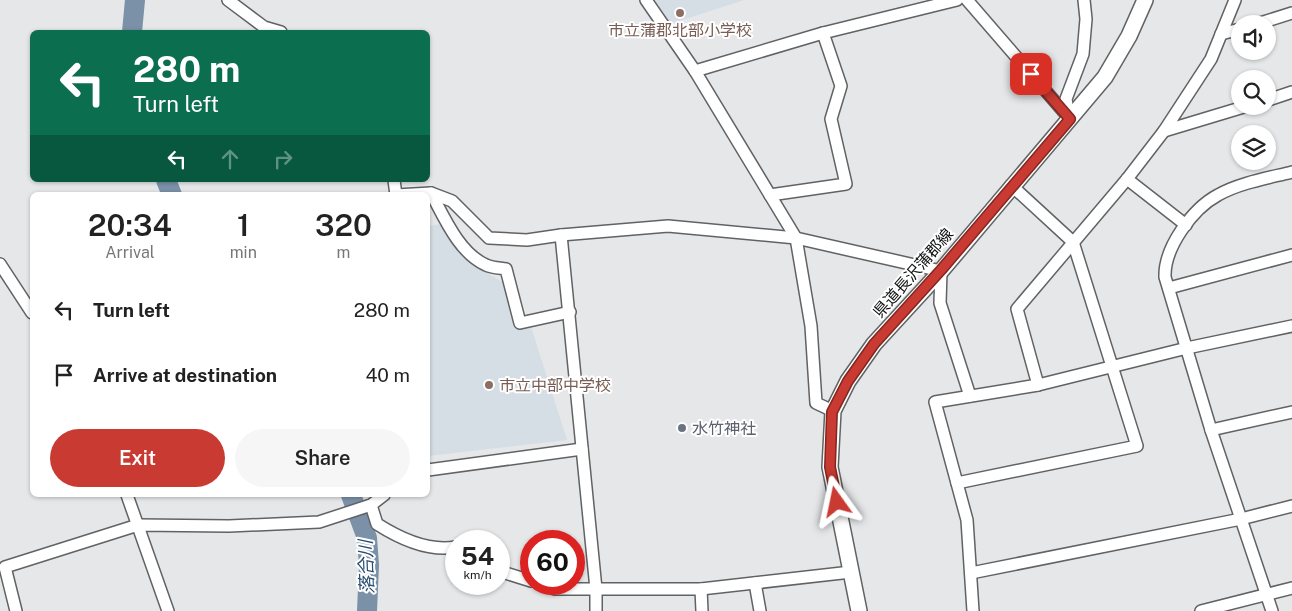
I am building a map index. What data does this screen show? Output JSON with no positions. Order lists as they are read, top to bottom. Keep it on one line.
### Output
{"streets":{"main road":["県道長沢蒲郡線"]},"water":["落合川"],"places":["市立蒲郡北部小学校","市立中部中学校","水竹神社"],"page":{"turn":["280 m","Turn left"],"eta":["20:34","Arrival","1","min","320","m"],"list":[{"name":"Turn left","value":"280 m"},{"name":"Arrive at destination","value":"40 m"}],"buttons":["Exit","Share"],"speed":"54 km/h","limit":"60"}}
